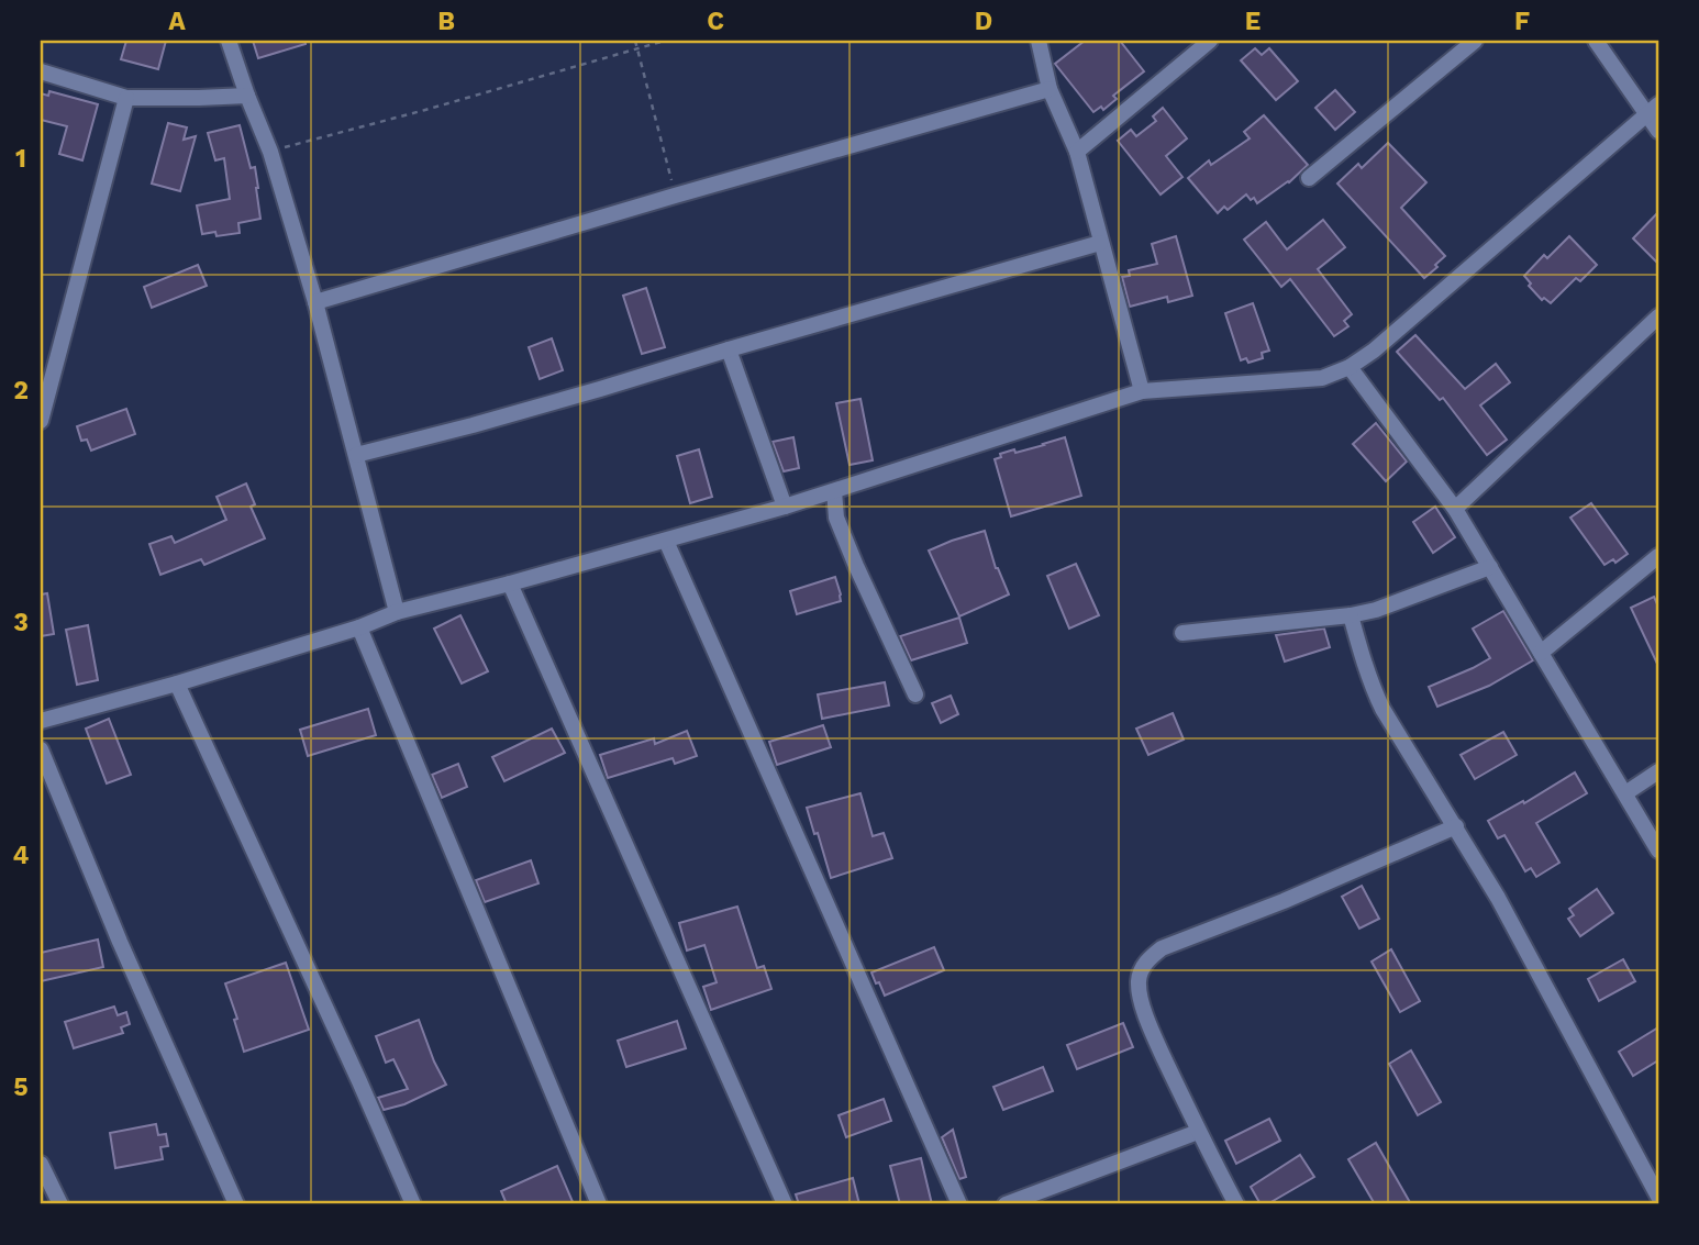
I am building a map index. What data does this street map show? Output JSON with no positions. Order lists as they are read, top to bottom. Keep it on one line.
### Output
{"grid":{"columns":["A","B","C","D","E","F"],"rows":["1","2","3","4","5"]}}
